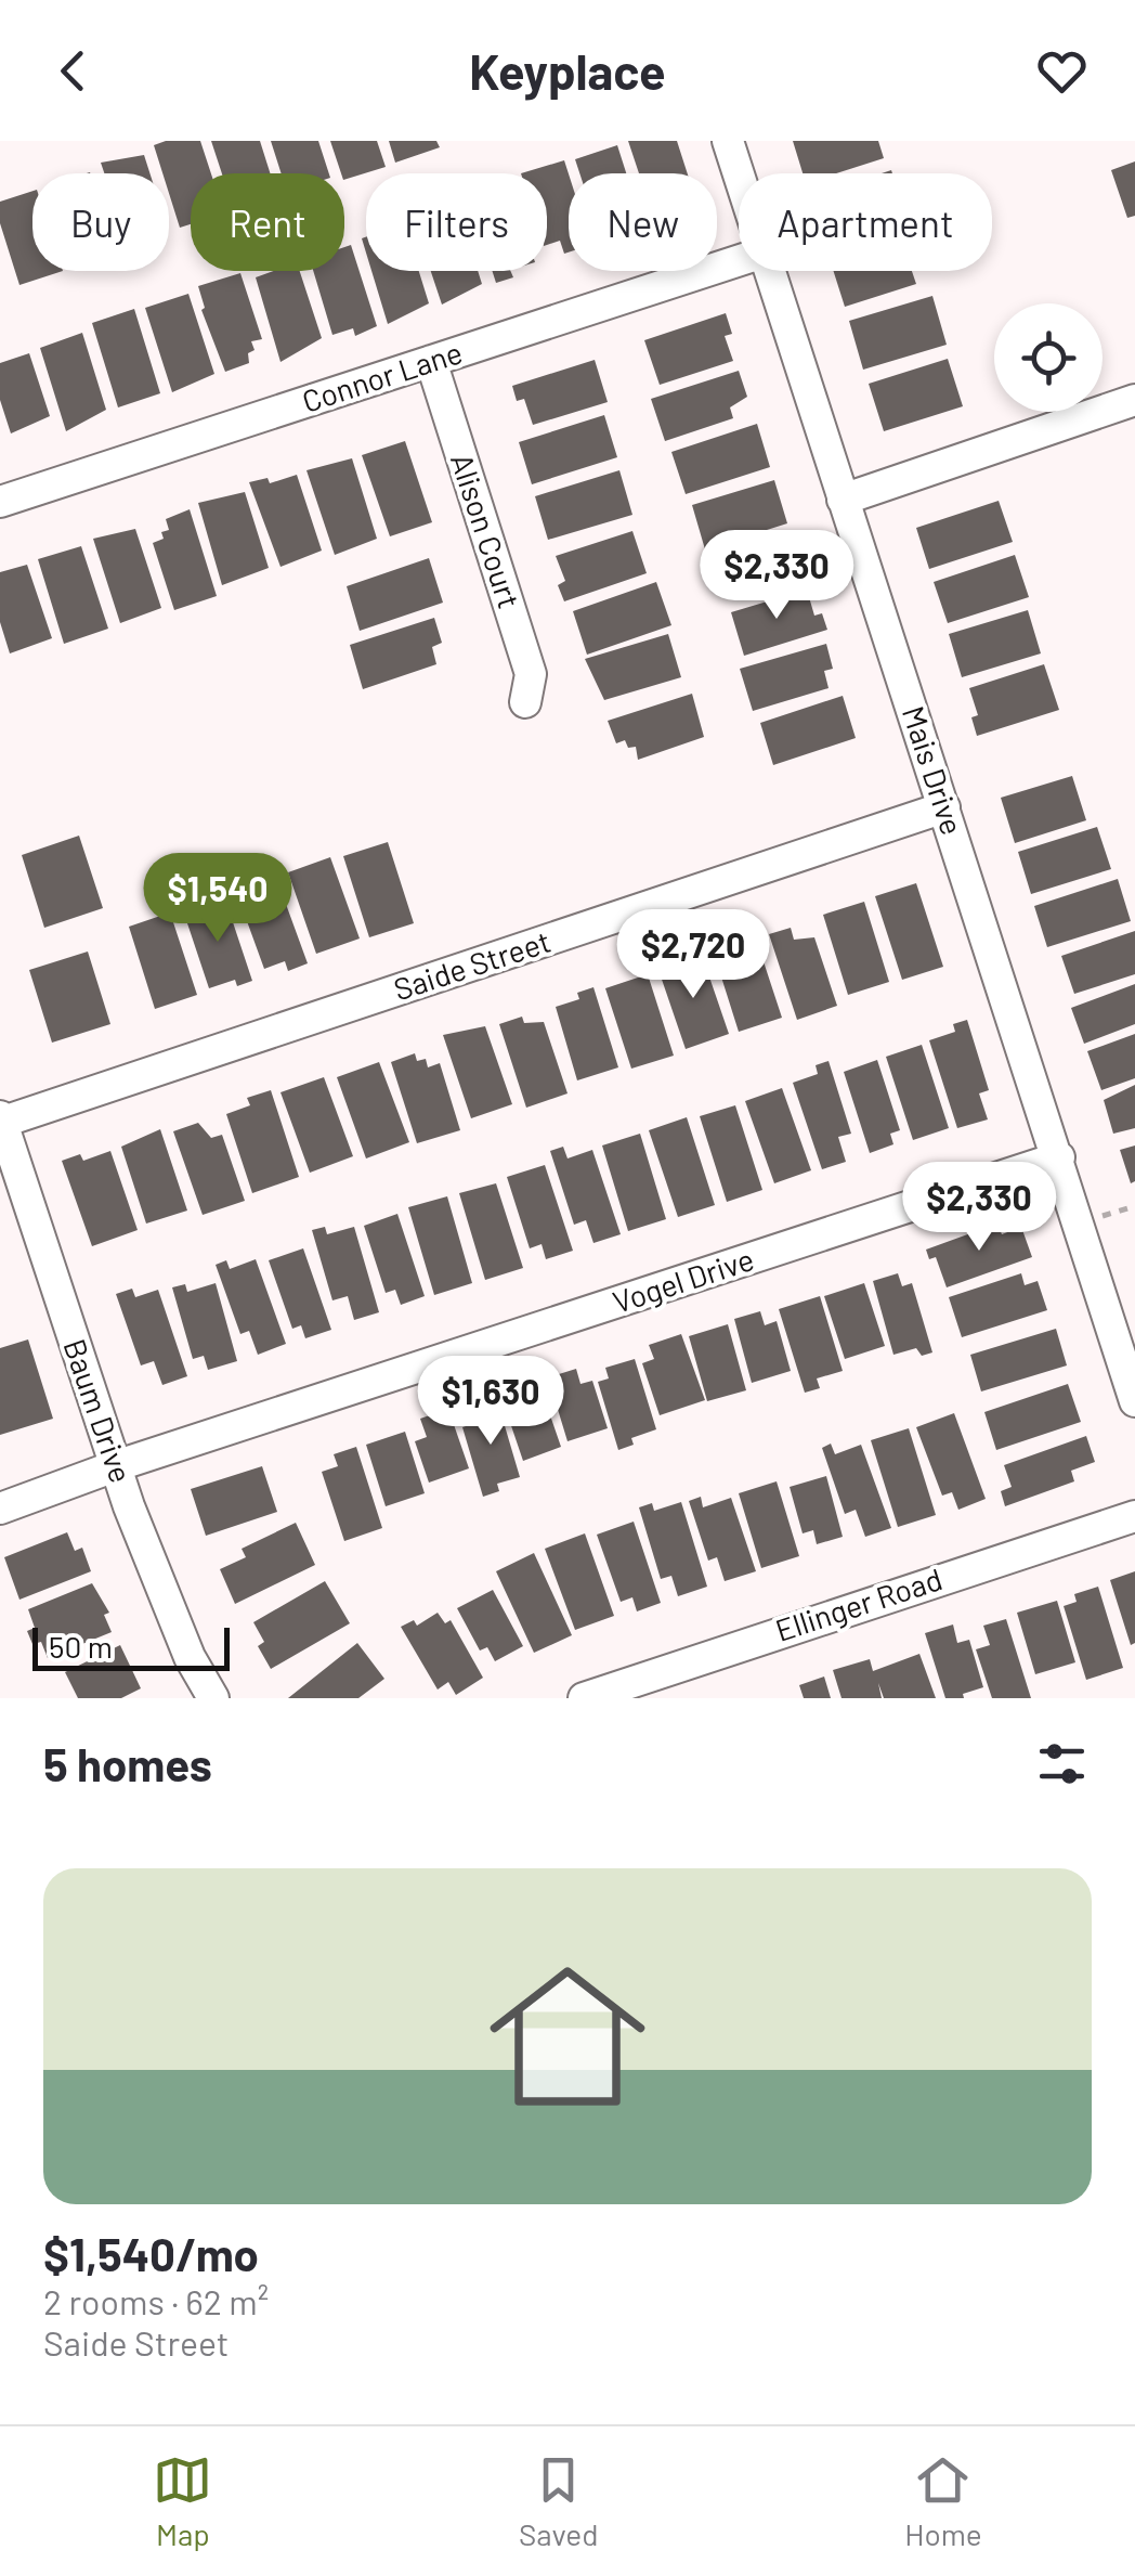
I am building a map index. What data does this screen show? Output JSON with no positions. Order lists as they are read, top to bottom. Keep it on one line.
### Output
{"streets":{"street":["Connor Lane","Alison Court","Mais Drive","Saide Street","Vogel Drive","Baum Drive","Ellinger Road"]},"crossings":[["Connor Lane","Alison Court"],["Mais Drive","Saide Street"],["Mais Drive","Vogel Drive"],["Saide Street","Baum Drive"],["Vogel Drive","Baum Drive"]],"scale_bar":"50 m","page":{"header":"Keyplace","chip":["Buy","Rent","Filters","New","Apartment"],"price":["$2,330","$1,540","$2,720","$2,330","$1,630"],"scale":"50 m","heading":"5 homes","list":[{"name":"$1,540/mo","note":"2 rooms · 62 m² · Saide Street"}],"tabs":["Map","Saved","Home"]}}
